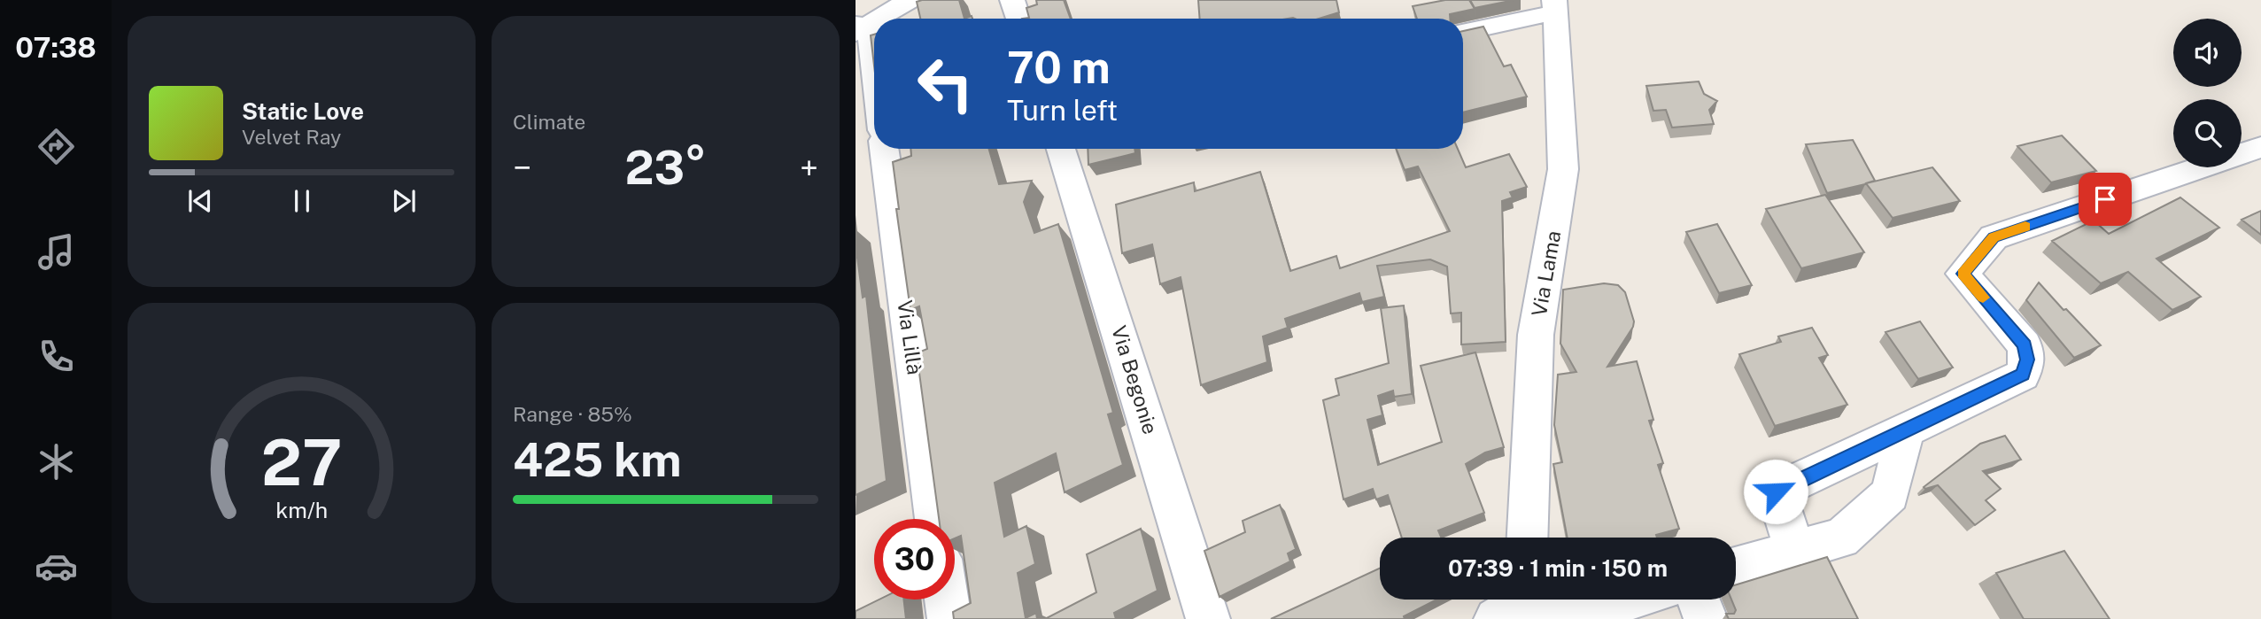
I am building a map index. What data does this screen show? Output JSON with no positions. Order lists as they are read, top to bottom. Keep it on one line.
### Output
{"streets":{"street":["Via Lama","Via Lillà","Via Begonie"]},"page":{"tabs":"07:38","tile":["Climate",["Range · 85%","425 km"]],"turn":["70 m","Turn left"],"song":["Static Love","Velvet Ray"],"heat":["−","23°","+"],"limit":"30","trip":"07:39 · 1 min · 150 m","gauge":["27","km/h"]}}
